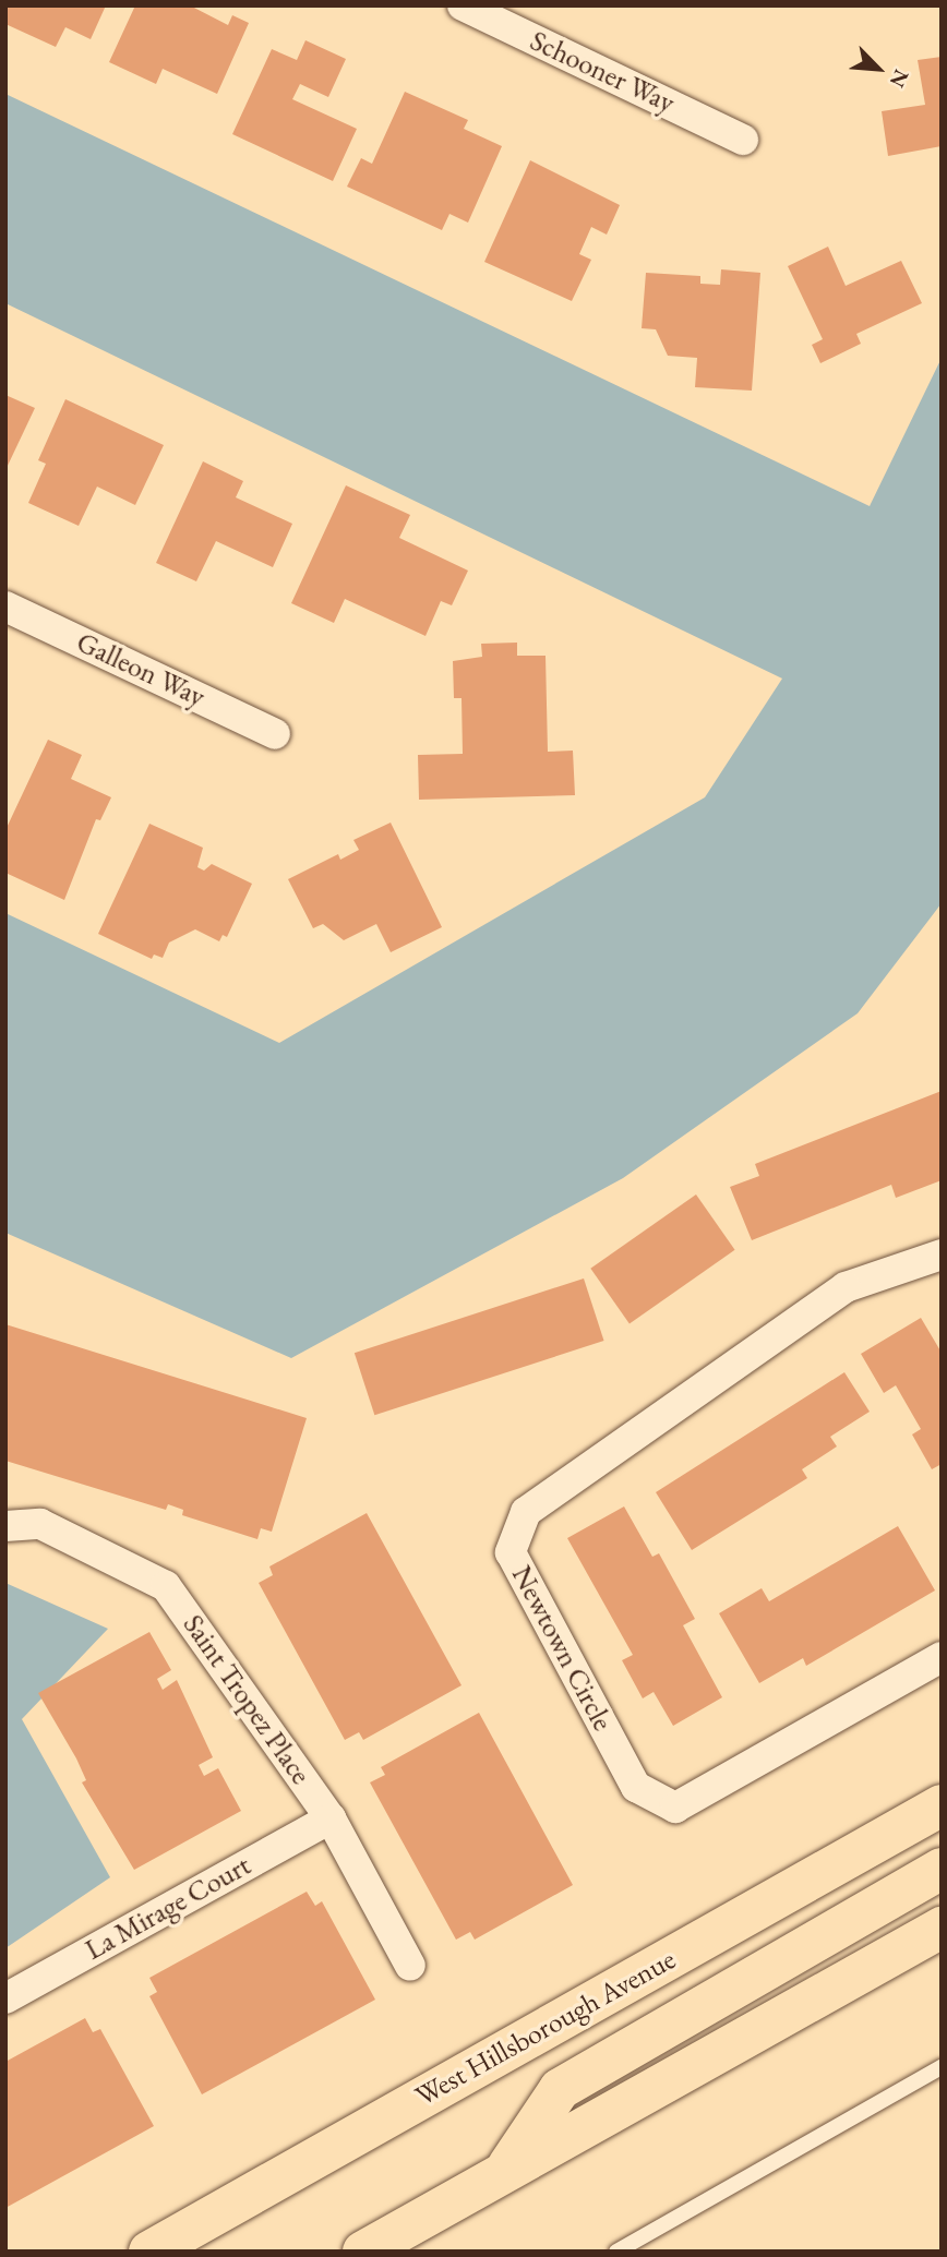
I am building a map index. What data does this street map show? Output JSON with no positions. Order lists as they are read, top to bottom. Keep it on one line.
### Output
{"streets":{"main road":["West Hillsborough Avenue"],"street":["Schooner Way","Galleon Way","Newtown Circle","Saint Tropez Place","La Mirage Court"]},"crossings":[["Saint Tropez Place","La Mirage Court"]],"north":"bottom right"}
